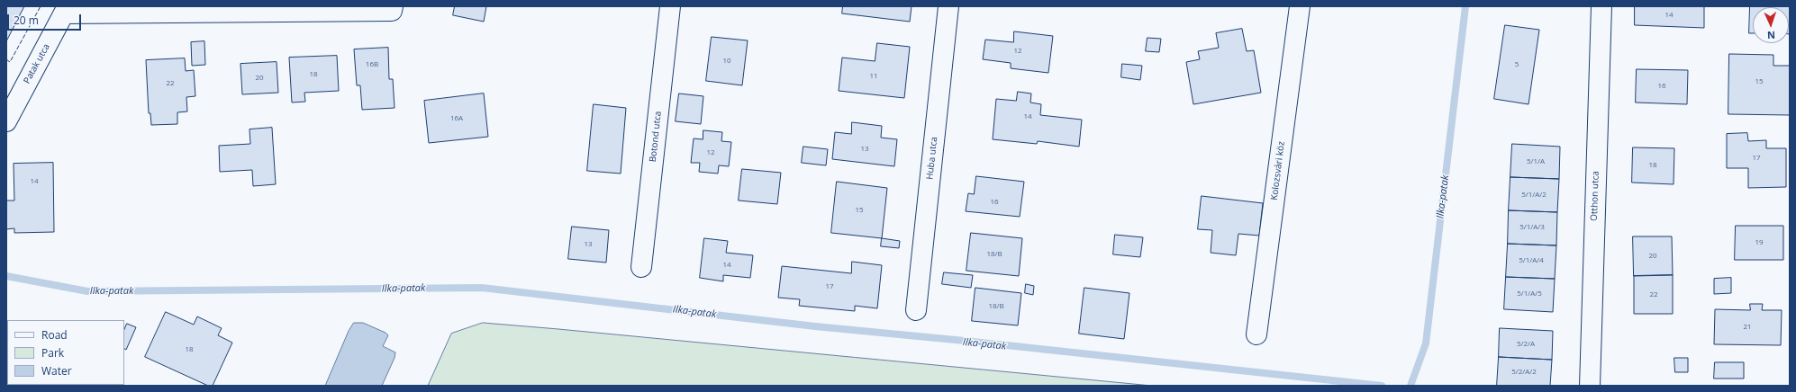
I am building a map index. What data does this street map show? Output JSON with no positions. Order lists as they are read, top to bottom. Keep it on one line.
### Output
{"streets":{"street":["Patak utca","Botond utca","Huba utca","Kolozsvári köz","Otthon utca"]},"water":["Ilka-patak"],"house_numbers":["14","12","10","16B","5","18","11","20","15","22","16","14","16A","13","12","17","5/1/A","18","14","5/1/A/2","16","15","5/1/A/3","19","13","18/B","20","5/1/A/4","14","17","5/1/A/5","22","18/B","21","5/2/A","18","5/2/A/2"],"legend":["Road","Park","Water"],"scale_bar":"20 m","north":"bottom"}
